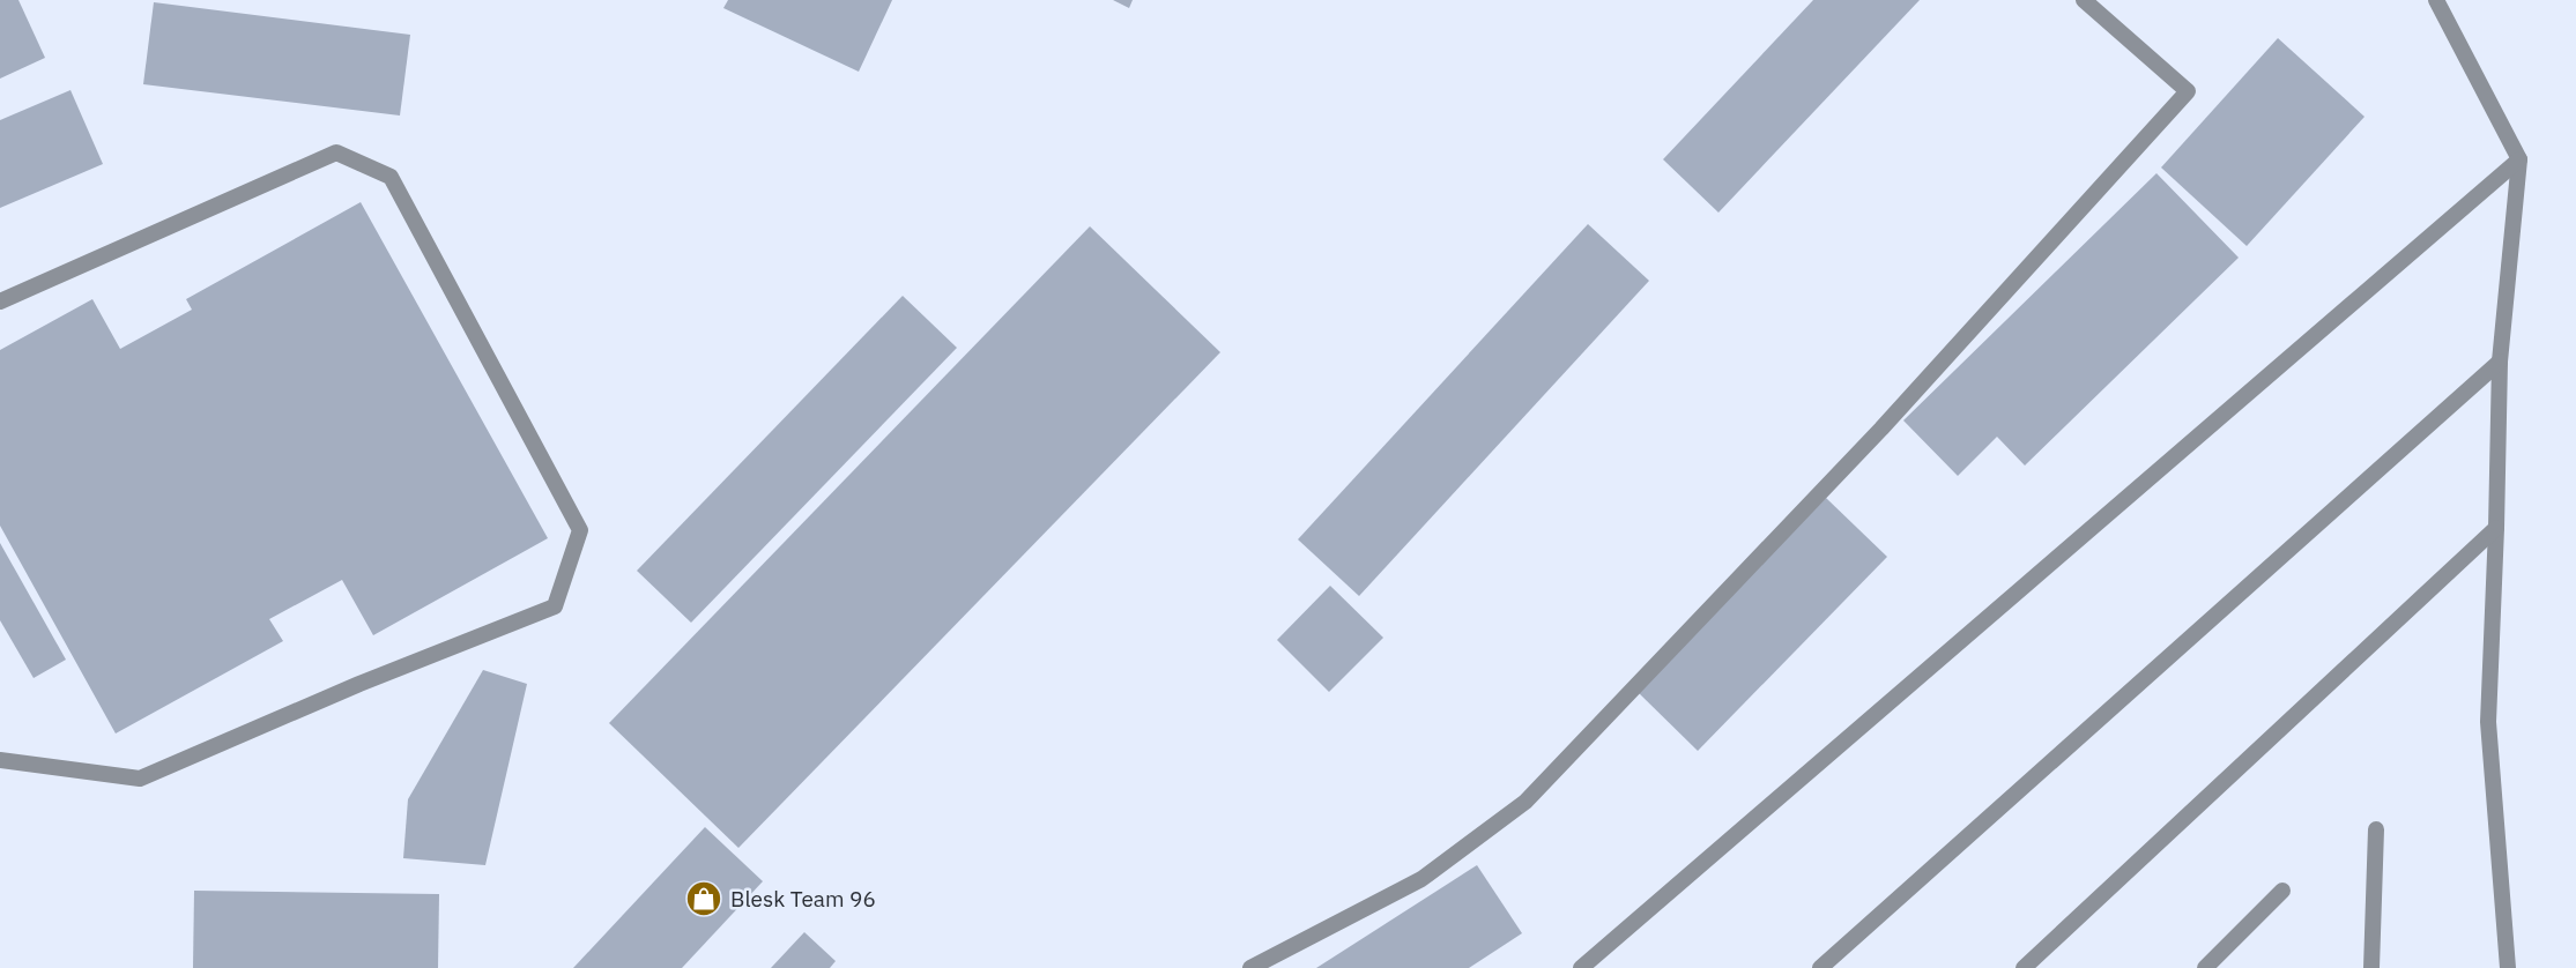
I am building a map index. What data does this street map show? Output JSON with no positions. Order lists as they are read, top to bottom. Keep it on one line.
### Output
{"places":{"shop":["Blesk Team 96"]}}
